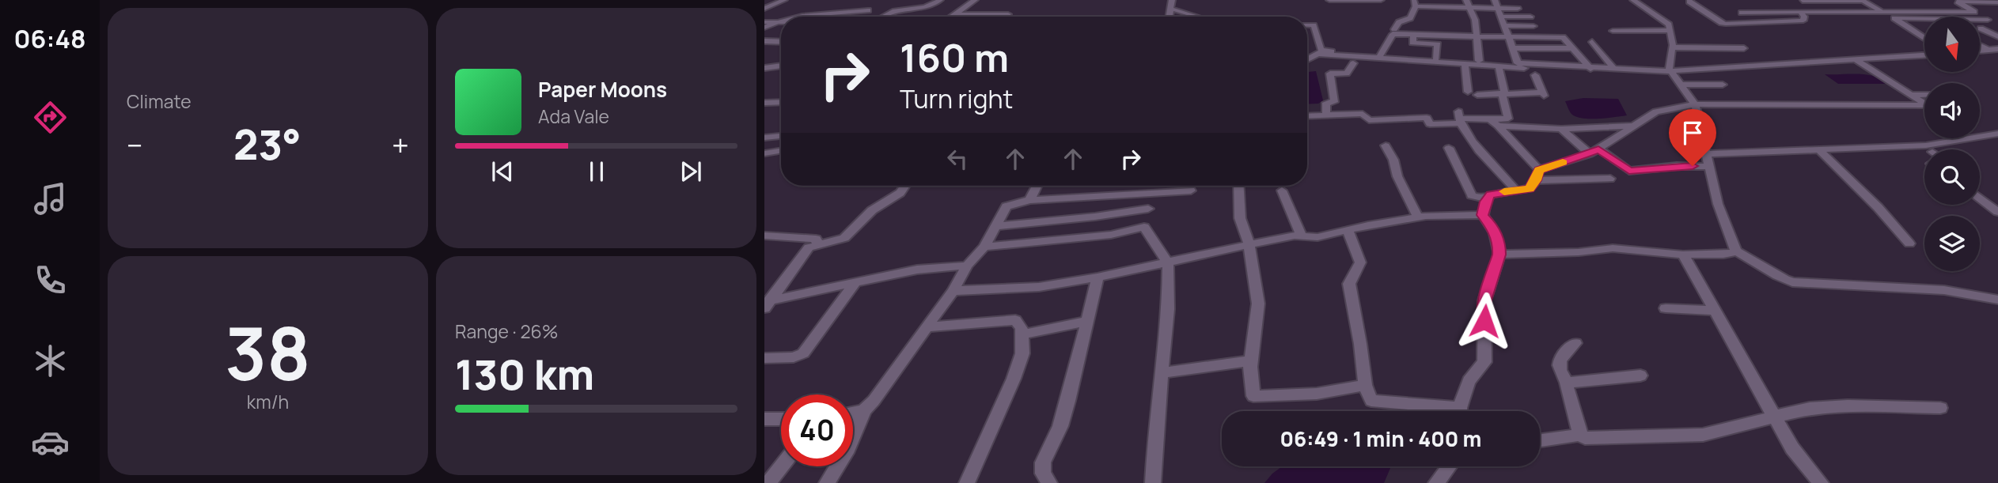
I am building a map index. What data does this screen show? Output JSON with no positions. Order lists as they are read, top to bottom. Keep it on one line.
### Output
{"north":"bottom","page":{"tabs":"06:48","tile":["Climate",["38","km/h"],["Range · 26%","130 km"]],"turn":["160 m","Turn right"],"song":["Paper Moons","Ada Vale"],"heat":["−","23°","+"],"limit":"40","trip":"06:49 · 1 min · 400 m"}}
